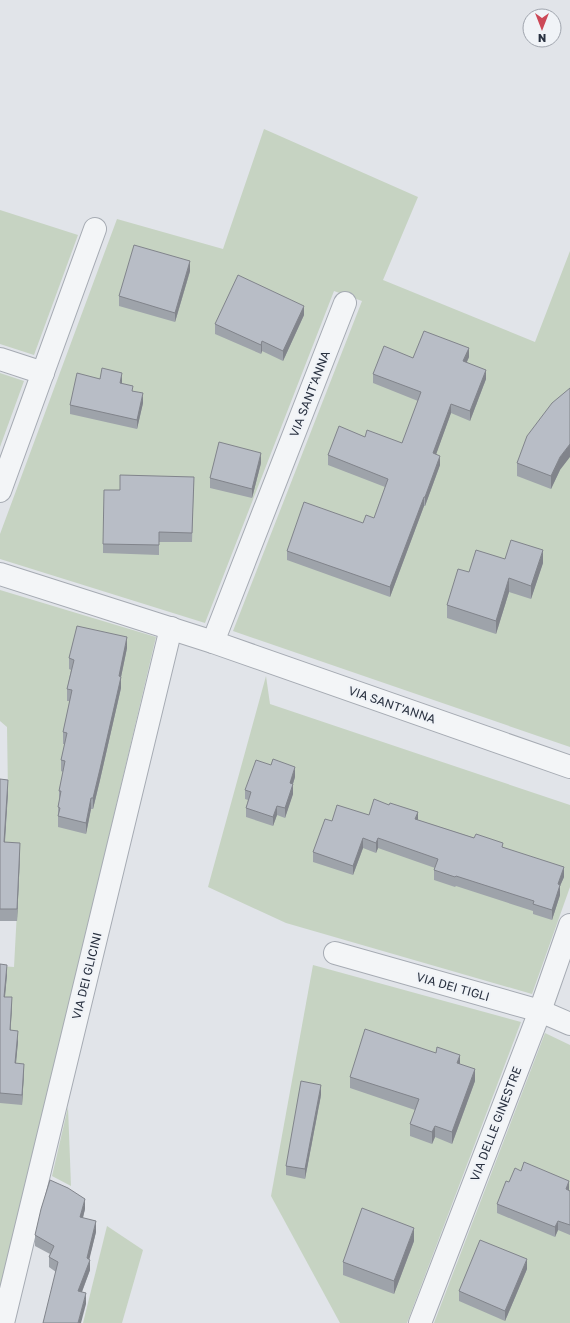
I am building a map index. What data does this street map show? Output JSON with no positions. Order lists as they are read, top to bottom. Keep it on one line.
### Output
{"streets":{"street":["VIA SANT'ANNA","VIA DEI GLICINI","VIA DEI TIGLI","VIA DELLE GINESTRE"]},"crossings":[["VIA SANT'ANNA","VIA DEI GLICINI"],["VIA DEI TIGLI","VIA DELLE GINESTRE"]],"north":"bottom"}
